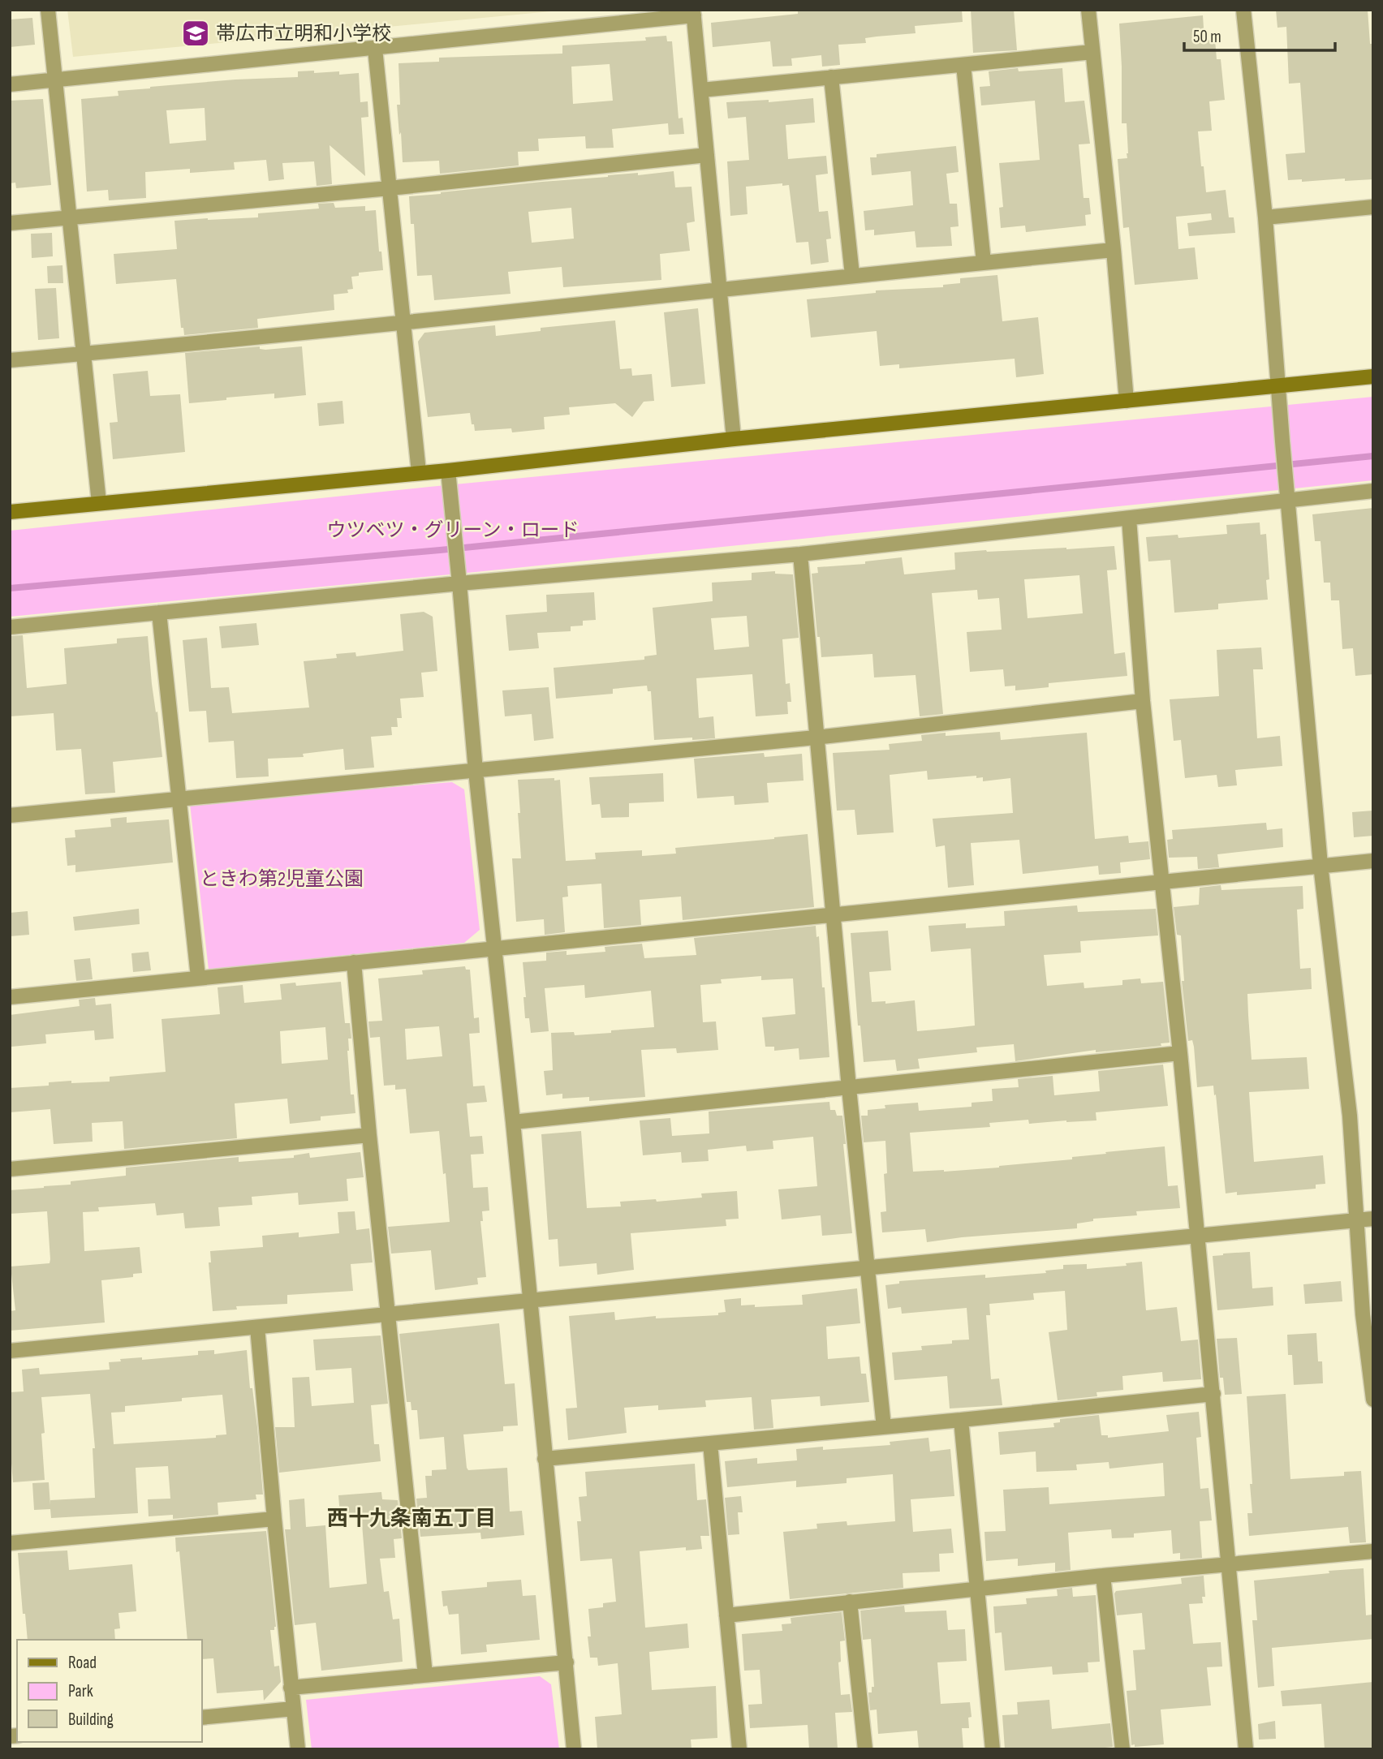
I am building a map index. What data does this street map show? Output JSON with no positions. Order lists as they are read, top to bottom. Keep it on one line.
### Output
{"districts":["西十九条南五丁目"],"parks":["ウツベツ・グリーン・ロード","ときわ第2児童公園"],"places":{"school or university":["帯広市立明和小学校"]},"legend":["Road","Park","Building"],"scale_bar":"50 m"}
